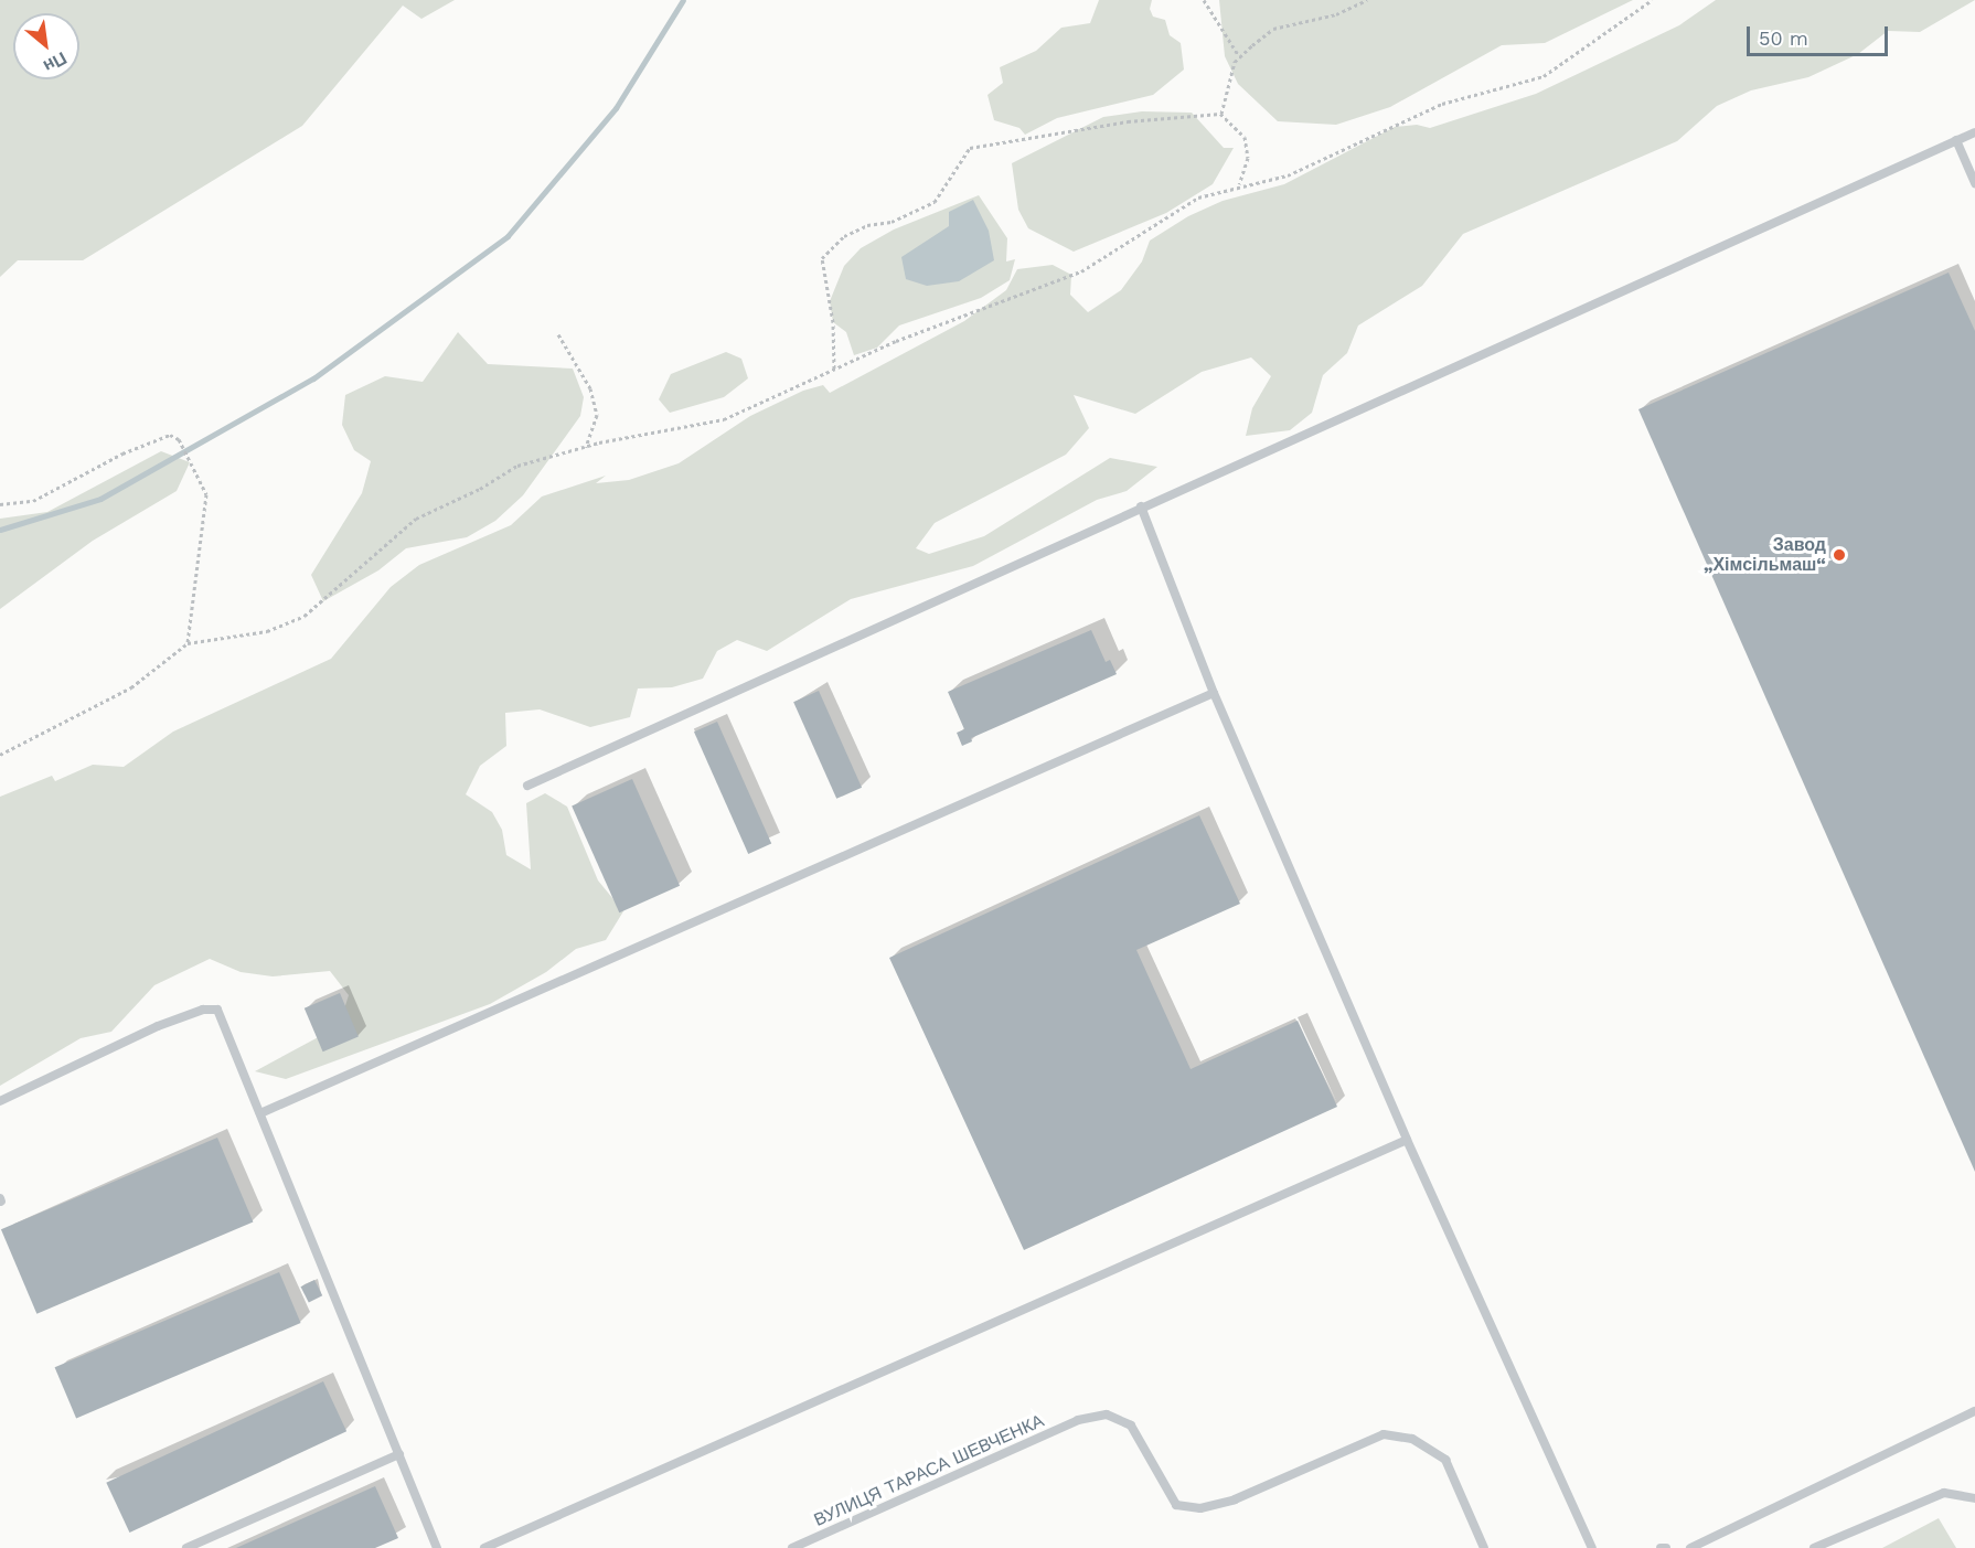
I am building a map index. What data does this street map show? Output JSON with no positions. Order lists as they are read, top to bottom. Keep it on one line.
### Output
{"streets":{"lane":["ВУЛИЦЯ ТАРАСА ШЕВЧЕНКА"]},"places":["Завод „Хімсільмаш“"],"scale_bar":"50 m","north":"bottom right"}
